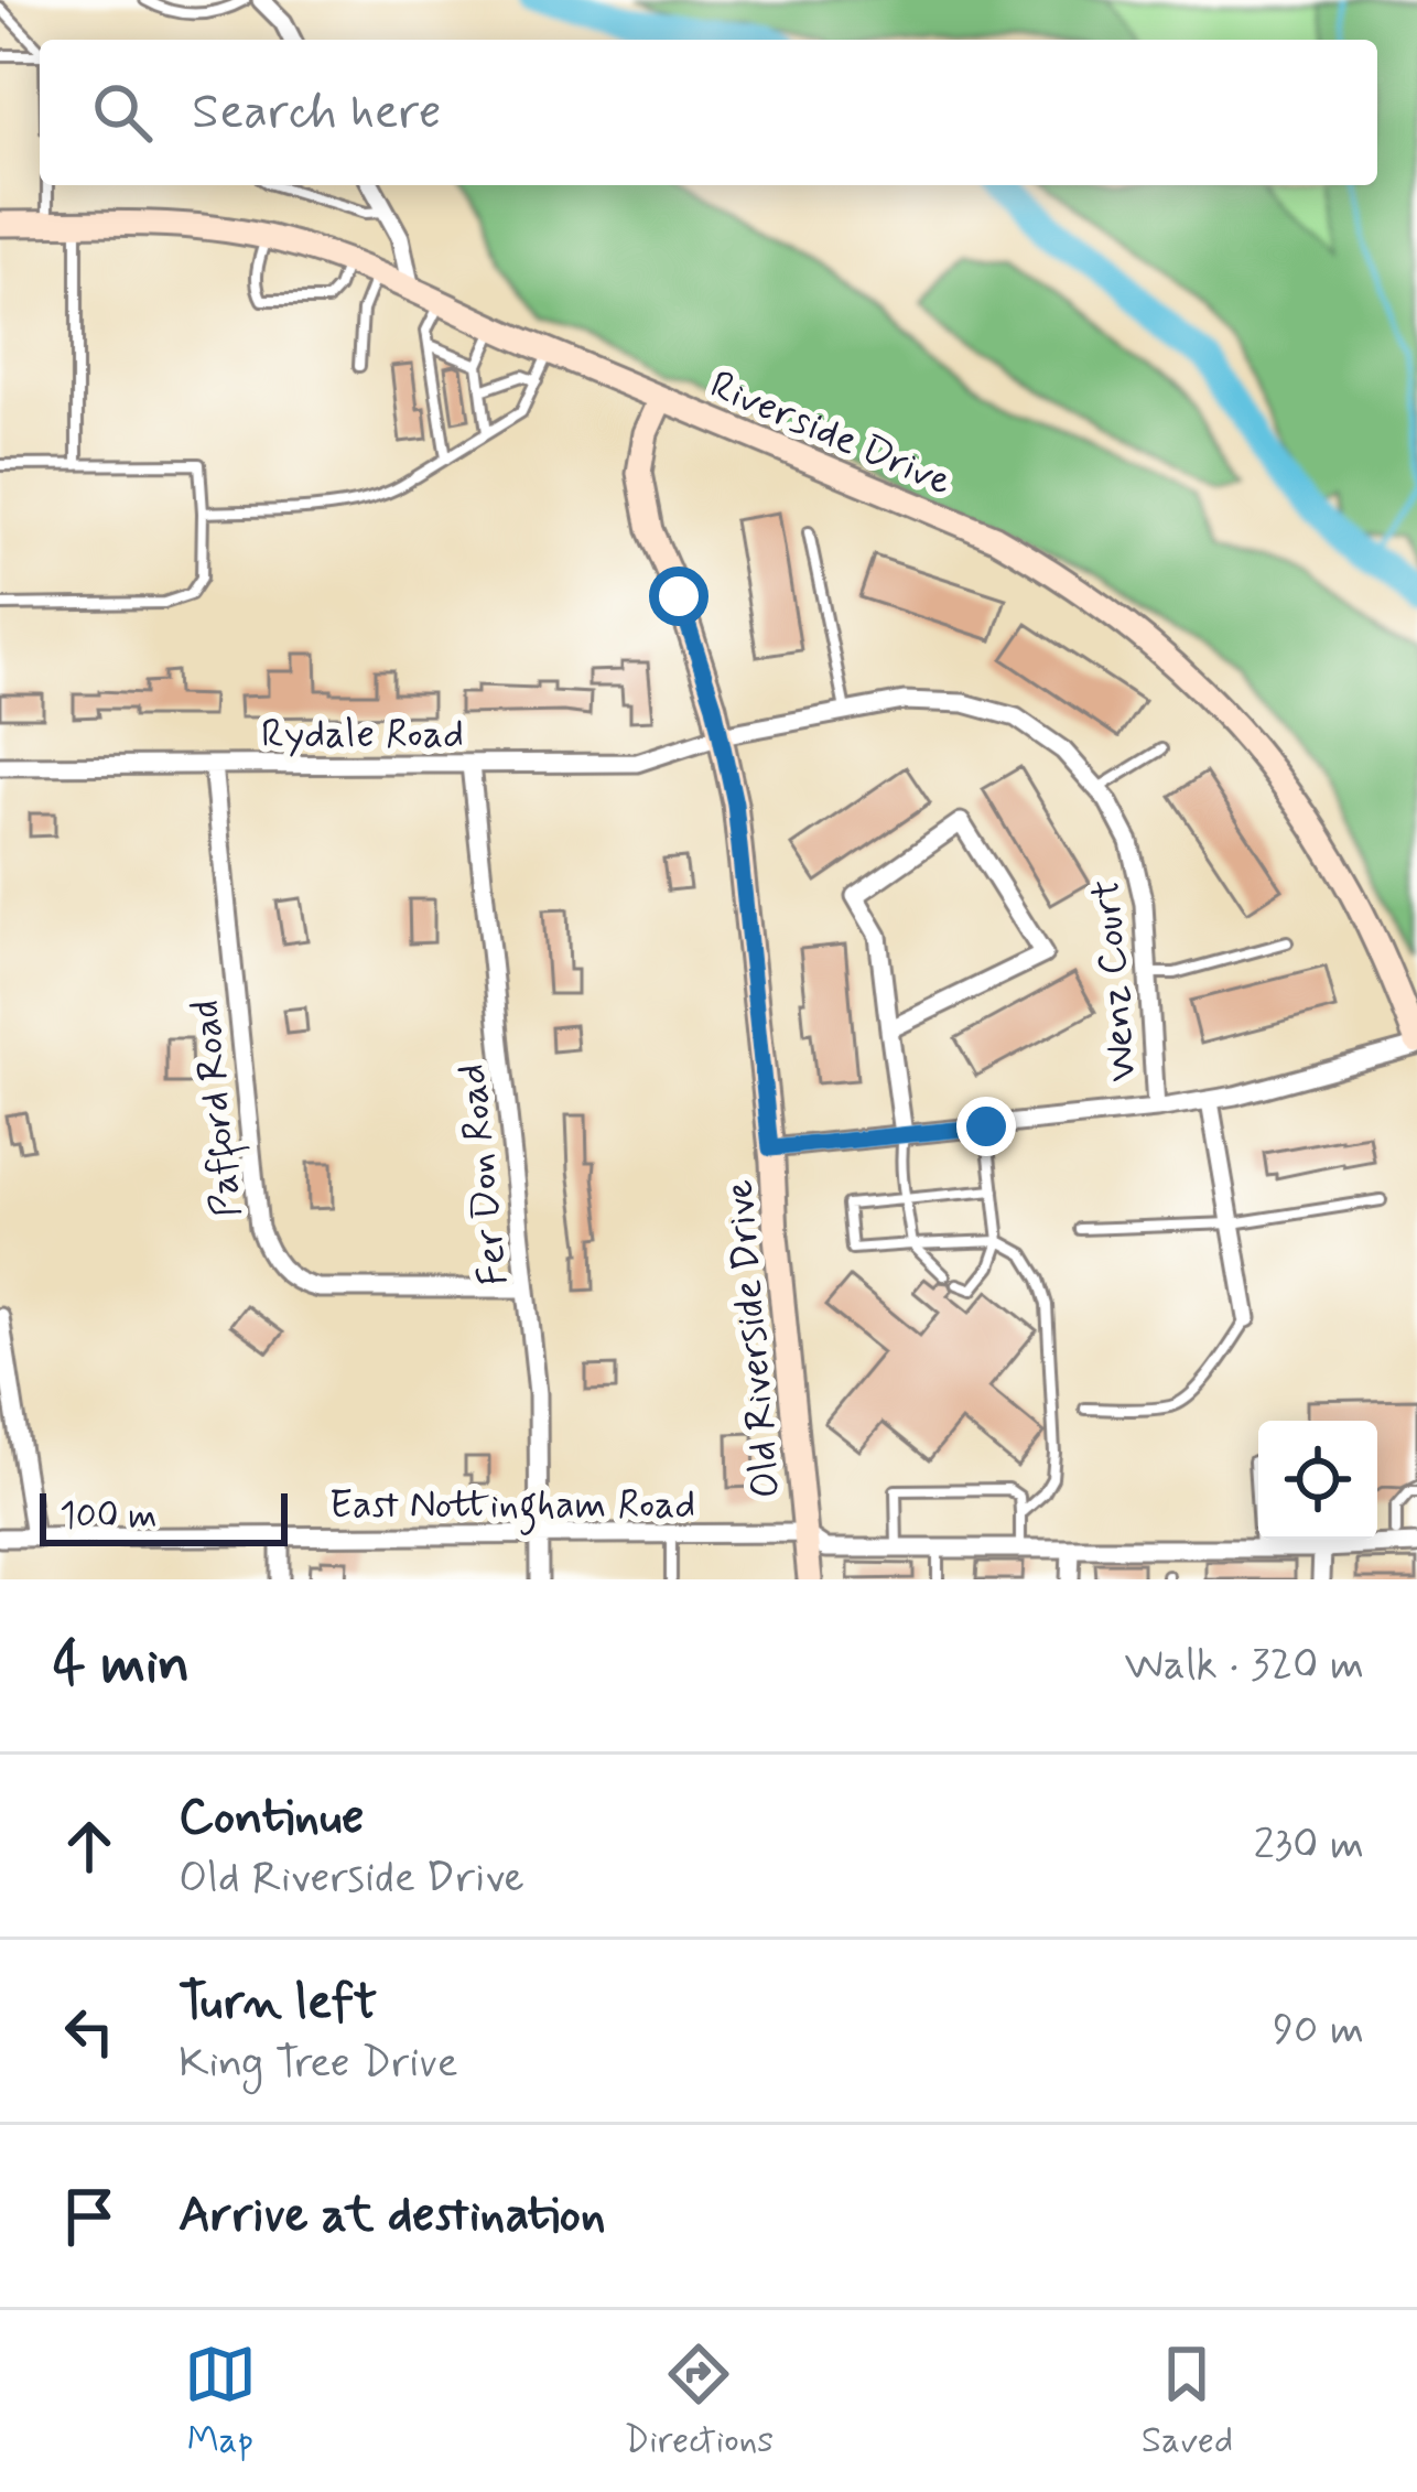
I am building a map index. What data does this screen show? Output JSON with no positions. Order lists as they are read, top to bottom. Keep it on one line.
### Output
{"streets":{"main road":["Riverside Drive","Old Riverside Drive"],"street":["Rydale Road","Wenz Court","Pafford Road","Fer Don Road","East Nottingham Road"]},"crossings":[["Riverside Drive","Old Riverside Drive"],["Rydale Road","Wenz Court"],["Rydale Road","Pafford Road"],["Rydale Road","Fer Don Road"],["Rydale Road","Old Riverside Drive"],["Wenz Court","Old Riverside Drive"],["Pafford Road","Fer Don Road"],["Fer Don Road","East Nottingham Road"],["Old Riverside Drive","East Nottingham Road"]],"scale_bar":"100 m","page":{"search":"Search here","scale":"100 m","heading":["4 min","Walk · 320 m"],"list":[["Continue","Old Riverside Drive","230 m"],["Turn left","King Tree Drive","90 m"],"Arrive at destination"],"nav":["Map","Directions","Saved"]}}
